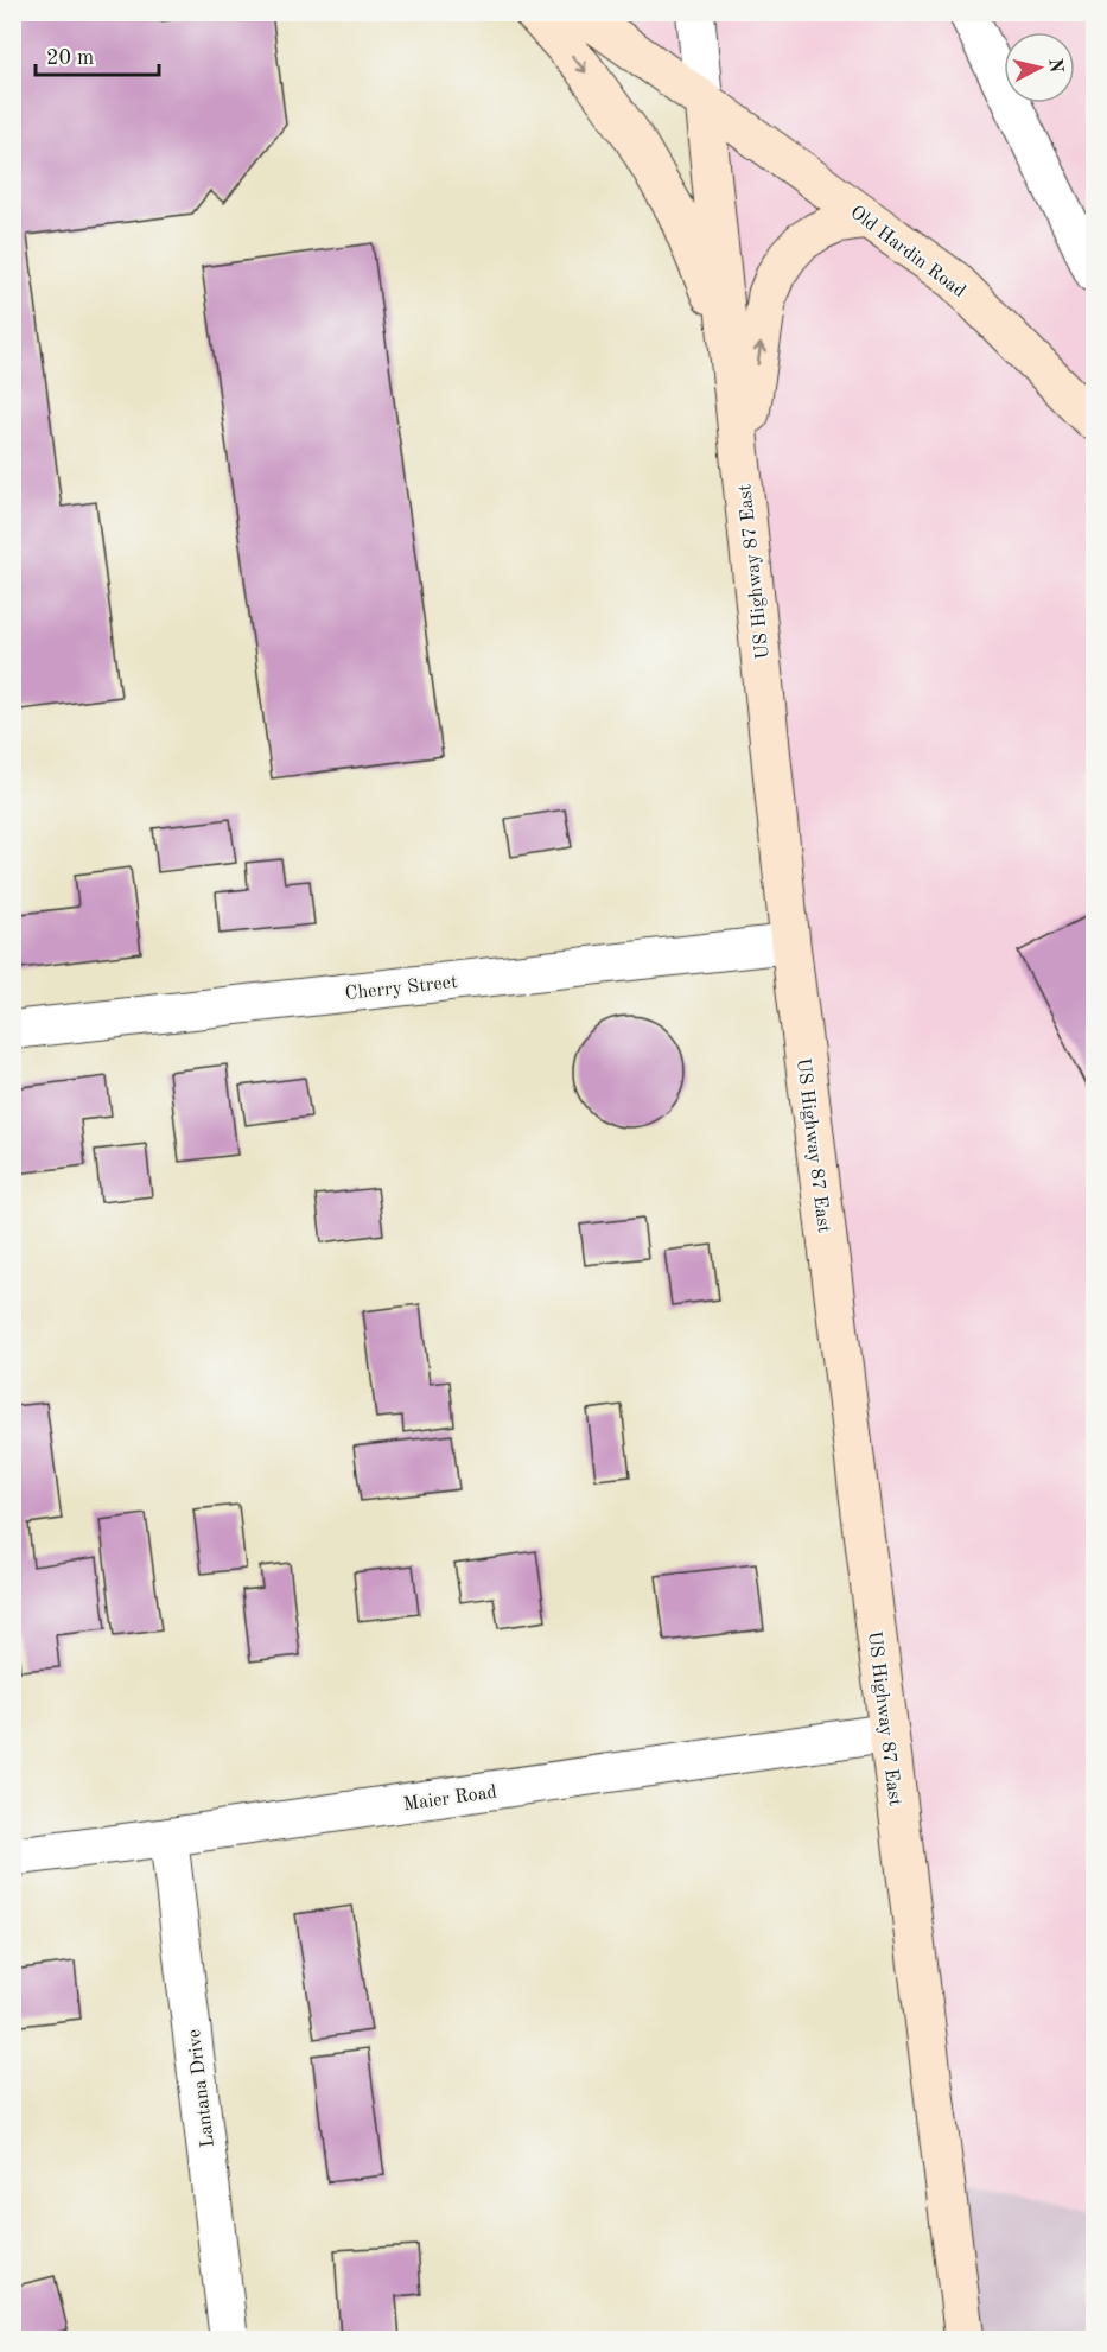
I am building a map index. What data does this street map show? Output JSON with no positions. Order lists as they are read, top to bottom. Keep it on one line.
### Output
{"streets":{"street":["Old Hardin Road","US Highway 87 East","Cherry Street","Maier Road","Lantana Drive"]},"crossings":[["Old Hardin Road","US Highway 87 East"],["US Highway 87 East","Cherry Street"],["US Highway 87 East","Maier Road"],["Maier Road","Lantana Drive"]],"scale_bar":"20 m","north":"right"}
